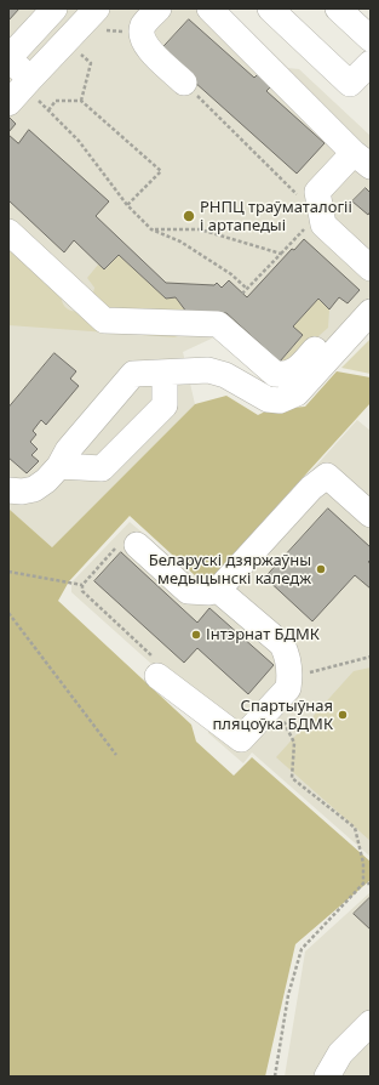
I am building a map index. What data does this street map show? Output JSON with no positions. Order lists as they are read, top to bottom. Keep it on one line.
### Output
{"places":["РНПЦ траўматалогіі і артапедыі","Беларускі дзяржаўны медыцынскі каледж","Інтэрнат БДМК","Спартыўная пляцоўка БДМК"]}
